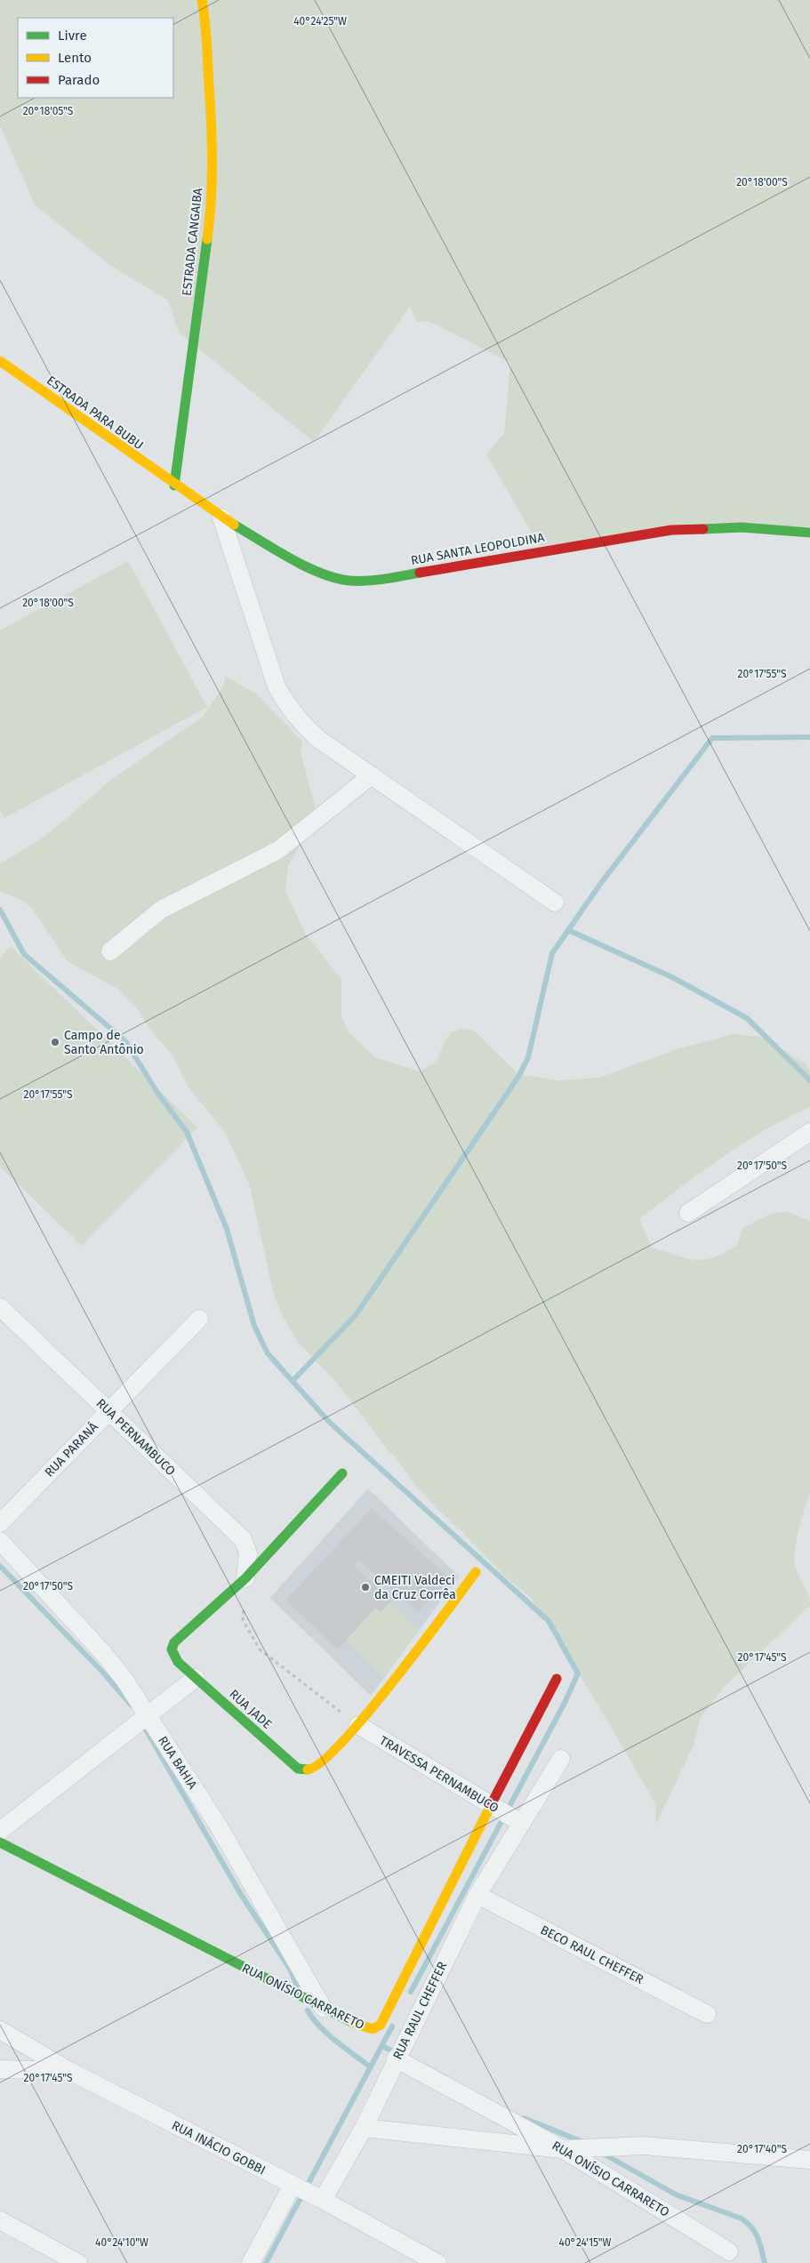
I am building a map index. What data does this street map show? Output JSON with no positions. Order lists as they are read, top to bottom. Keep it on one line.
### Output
{"streets":{"street":["ESTRADA CANGAIBA","ESTRADA PARA BUBU","RUA SANTA LEOPOLDINA","RUA PERNAMBUCO","RUA PARANÁ","RUA JADE","RUA BAHIA","TRAVESSA PERNAMBUCO","BECO RAUL CHEFFER","RUA ONÍSIO CARRARETO","RUA RAUL CHEFFER","RUA INÁCIO GOBBI"]},"crossings":[["ESTRADA CANGAIBA","ESTRADA PARA BUBU"],["ESTRADA CANGAIBA","RUA SANTA LEOPOLDINA"],["ESTRADA PARA BUBU","RUA SANTA LEOPOLDINA"],["RUA PERNAMBUCO","RUA PARANÁ"],["RUA PERNAMBUCO","RUA JADE"],["RUA JADE","TRAVESSA PERNAMBUCO"],["RUA BAHIA","RUA ONÍSIO CARRARETO"],["TRAVESSA PERNAMBUCO","RUA ONÍSIO CARRARETO"],["TRAVESSA PERNAMBUCO","RUA RAUL CHEFFER"],["BECO RAUL CHEFFER","RUA RAUL CHEFFER"],["RUA ONÍSIO CARRARETO","RUA RAUL CHEFFER"],["RUA RAUL CHEFFER","RUA INÁCIO GOBBI"]],"places":["Campo de Santo Antônio","CMEITI Valdeci da Cruz Corrêa"],"legend":["Livre","Lento","Parado"],"coordinates":["40°24'25\"W","20°18'05\"S","20°18'00\"S","20°17'55\"S","20°17'50\"S","20°17'45\"S","20°17'40\"S","40°24'10\"W","40°24'15\"W"]}
